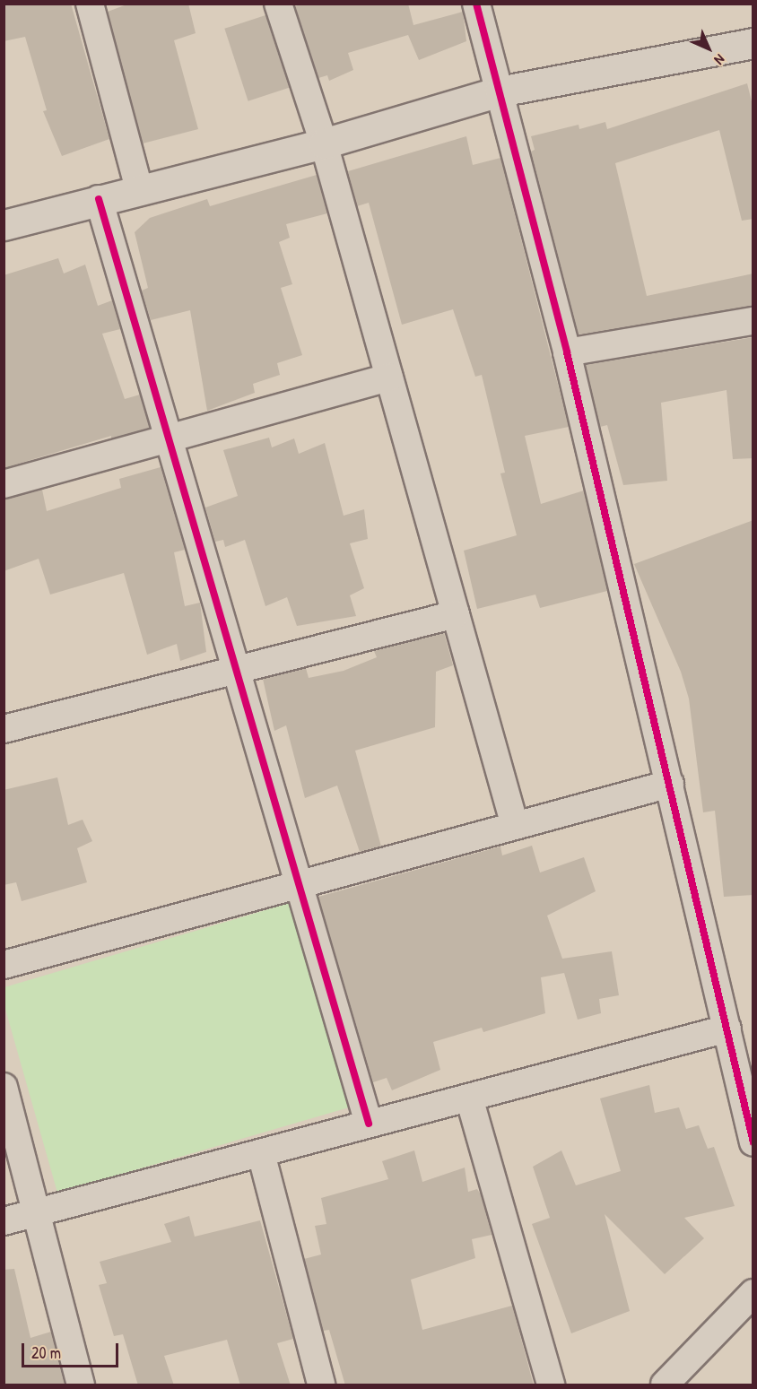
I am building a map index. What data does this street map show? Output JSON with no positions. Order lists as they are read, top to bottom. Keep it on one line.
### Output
{"scale_bar":"20 m","north":"bottom right"}
